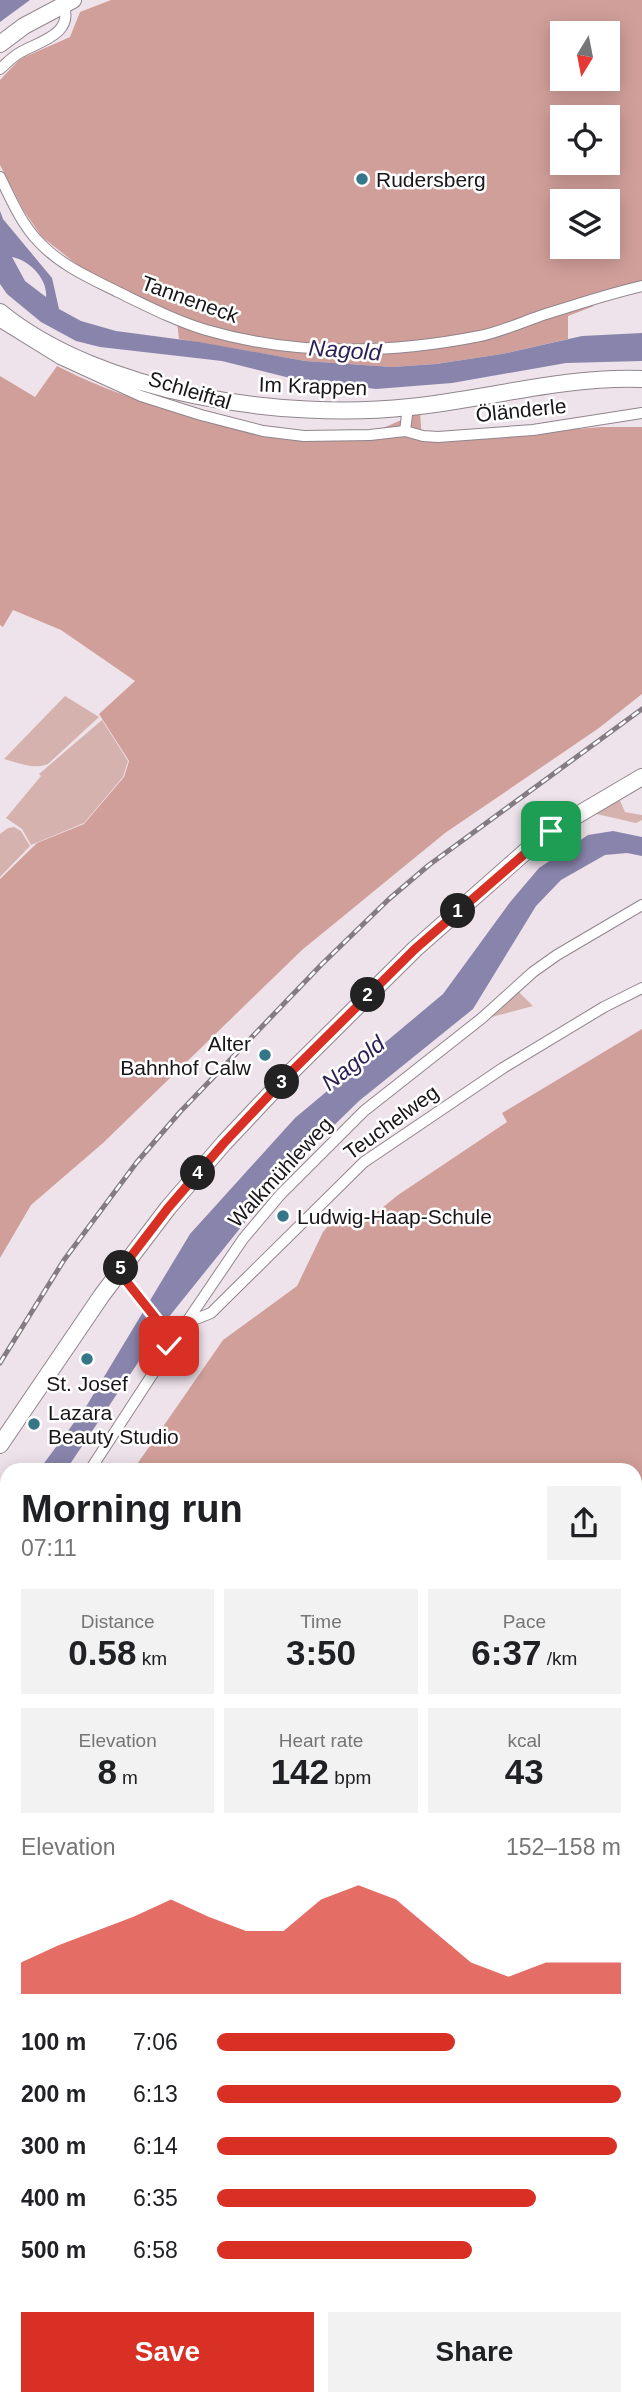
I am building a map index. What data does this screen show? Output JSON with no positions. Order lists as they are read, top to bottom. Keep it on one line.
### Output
{"streets":{"main road":["Im Krappen"],"street":["Tanneneck","Schleiftal","Öländerle","Teuchelweg","Walkmühleweg"]},"crossings":[["Schleiftal","Öländerle"],["Teuchelweg","Walkmühleweg"]],"water":["Nagold"],"places":["Rudersberg","Alter Bahnhof Calw","Ludwig-Haap-Schule","St. Josef","Lazara Beauty Studio"],"north":"bottom","page":{"pins":["1","2","3","4","5"],"heading":["Morning run","07:11"],"stats":[["Distance","0.58 km"],["Time","3:50"],["Pace","6:37 /km"],["Elevation","8 m"],["Heart rate","142 bpm"],["kcal","43"]],"chart":["Elevation","152–158 m"],"list":[{"name":"100 m","note":"7:06"},{"name":"200 m","note":"6:13"},{"name":"300 m","note":"6:14"},{"name":"400 m","note":"6:35"},{"name":"500 m","note":"6:58"}],"buttons":["Save","Share"]}}
